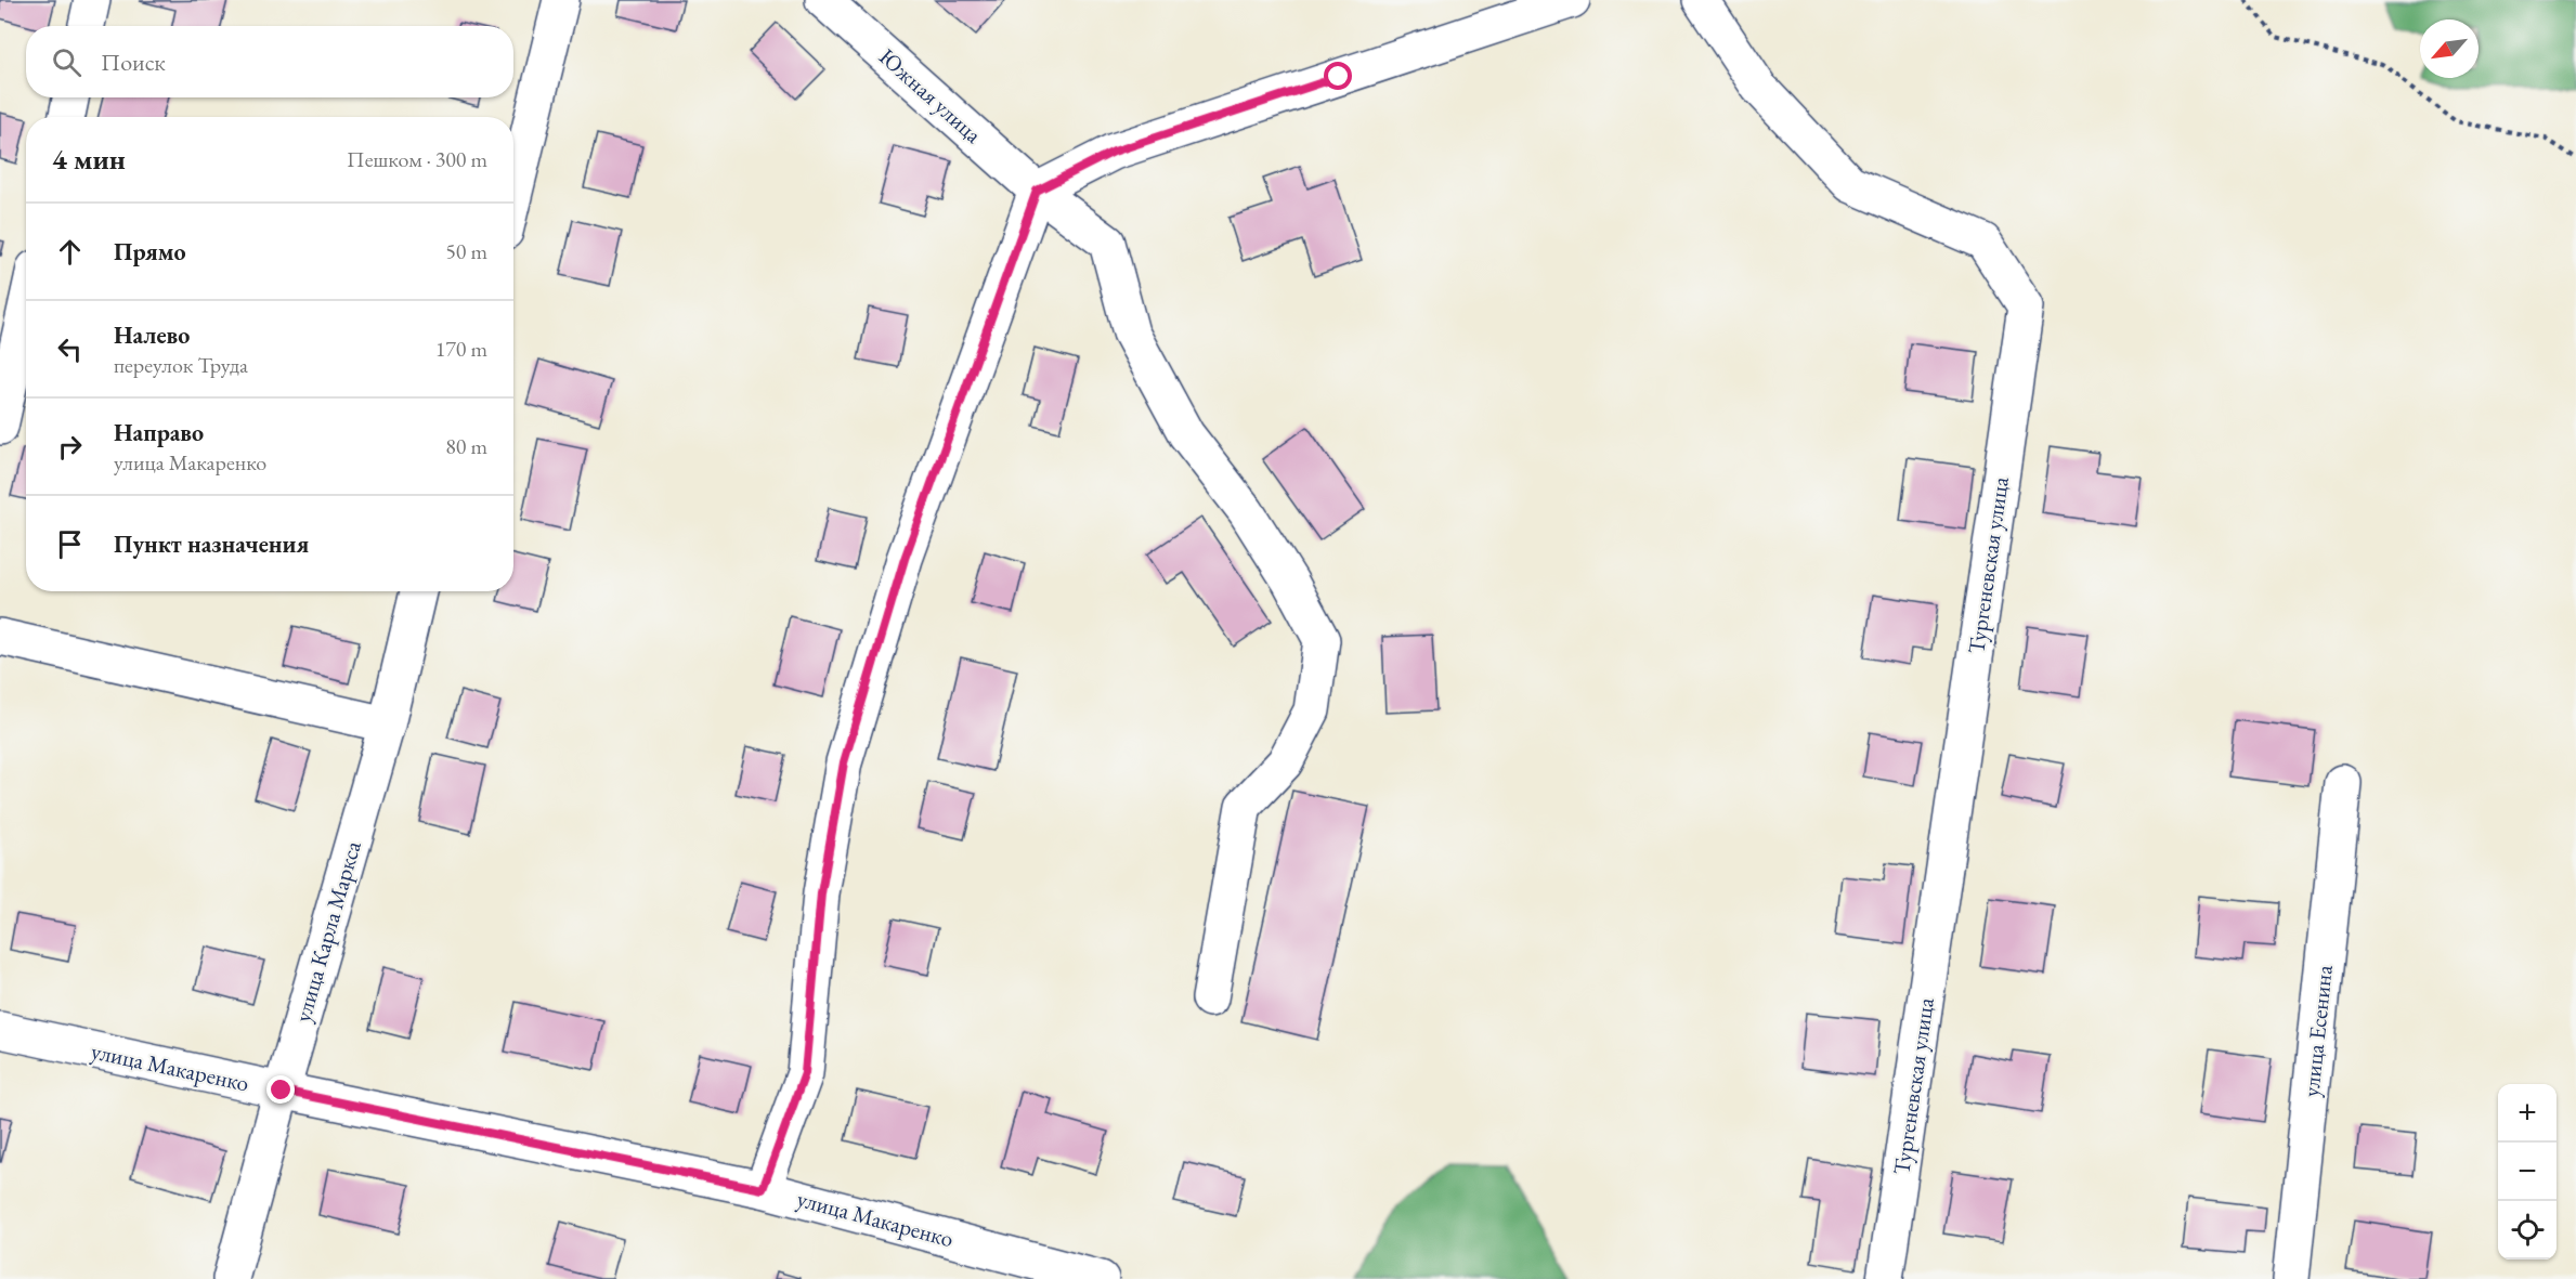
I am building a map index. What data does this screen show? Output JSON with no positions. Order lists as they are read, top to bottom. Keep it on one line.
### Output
{"streets":{"street":["Южная улица","Тургеневская улица","улица Карла Маркса","улица Есенина","улица Макаренко"]},"crossings":[["улица Карла Маркса","улица Макаренко"]],"north":"bottom left","page":{"search":"Поиск","heading":["4 мин","Пешком · 300 m"],"list":[["Прямо","50 m"],["Налево","переулок Труда","170 m"],["Направо","улица Макаренко","80 m"],"Пункт назначения"],"map_buttons":["+","−"]}}
